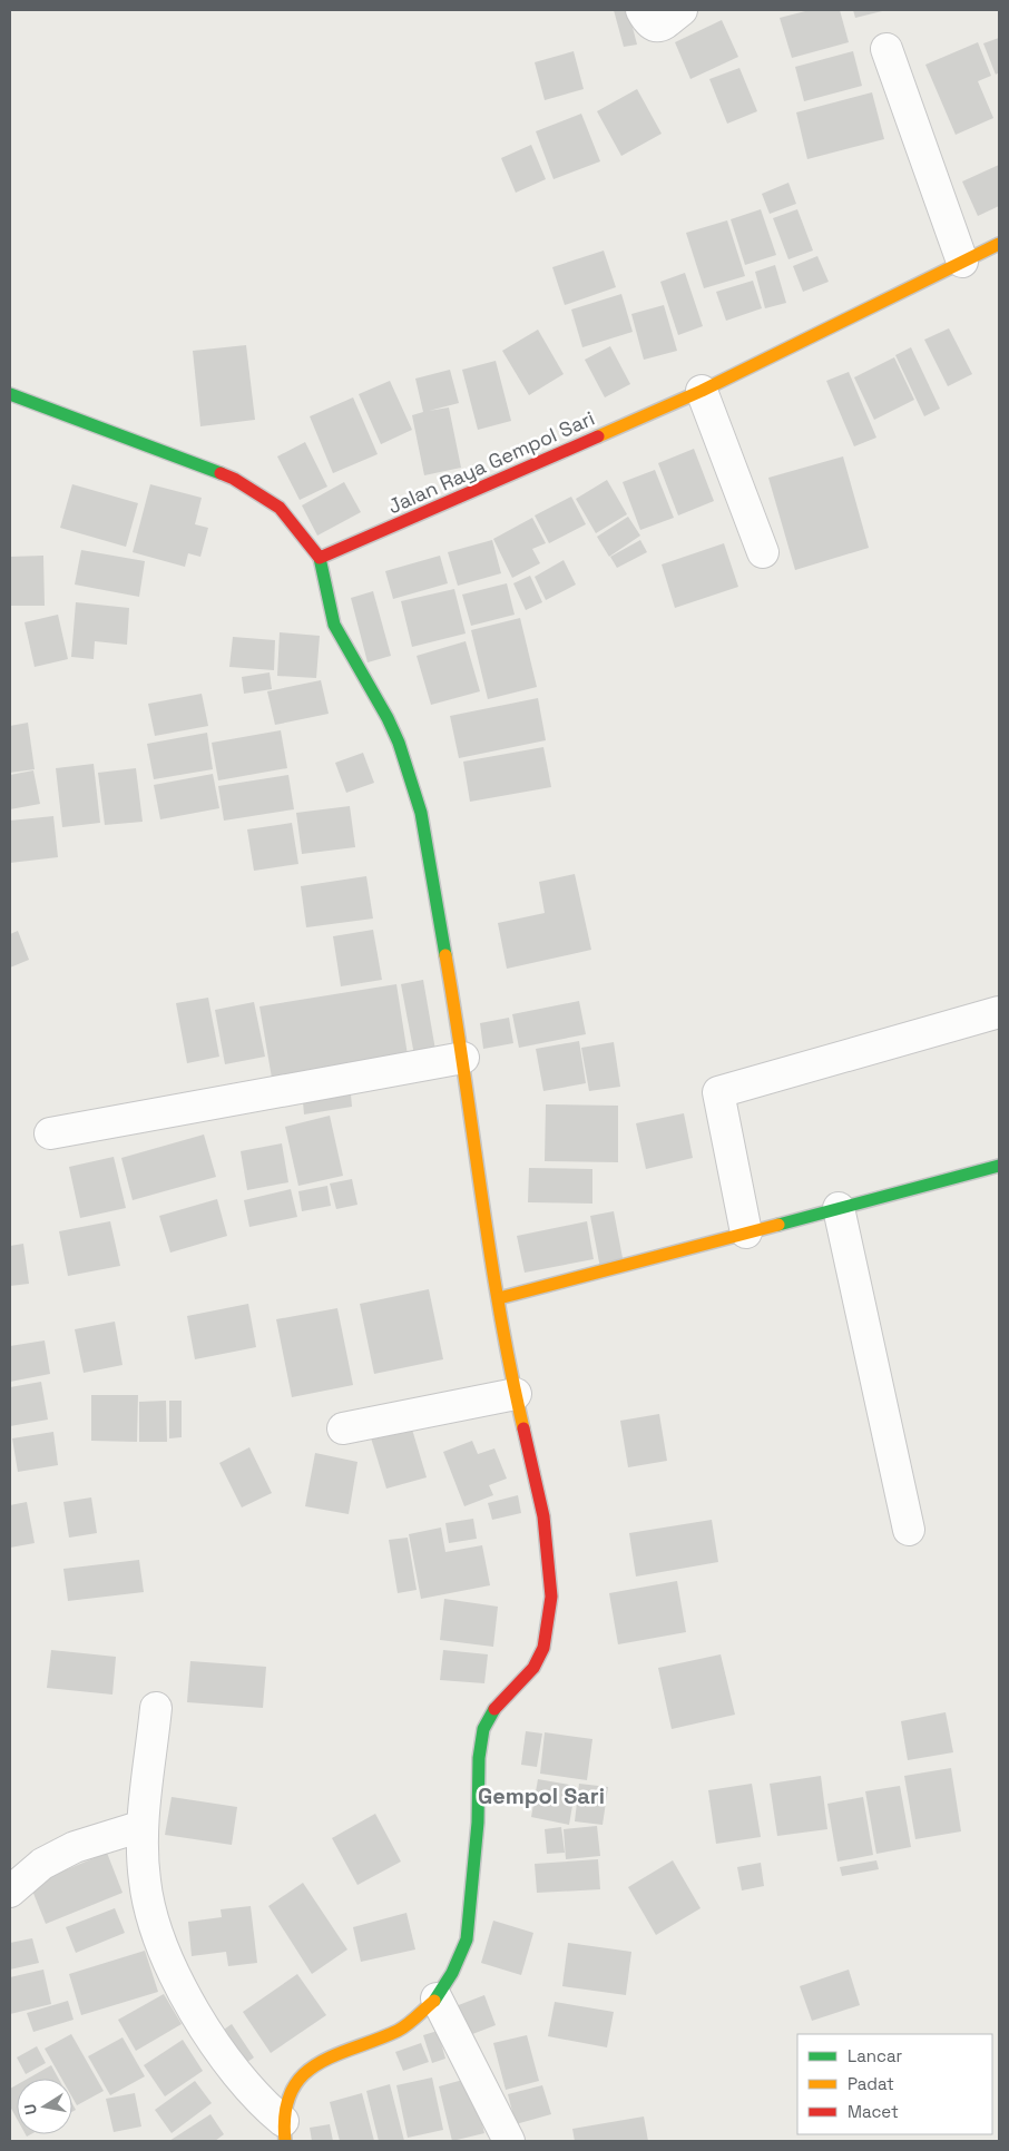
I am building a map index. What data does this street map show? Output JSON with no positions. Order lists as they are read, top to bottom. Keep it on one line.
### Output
{"streets":{"street":["Jalan Raya Gempol Sari"]},"districts":["Gempol Sari"],"legend":["Lancar","Padat","Macet"],"north":"left"}
